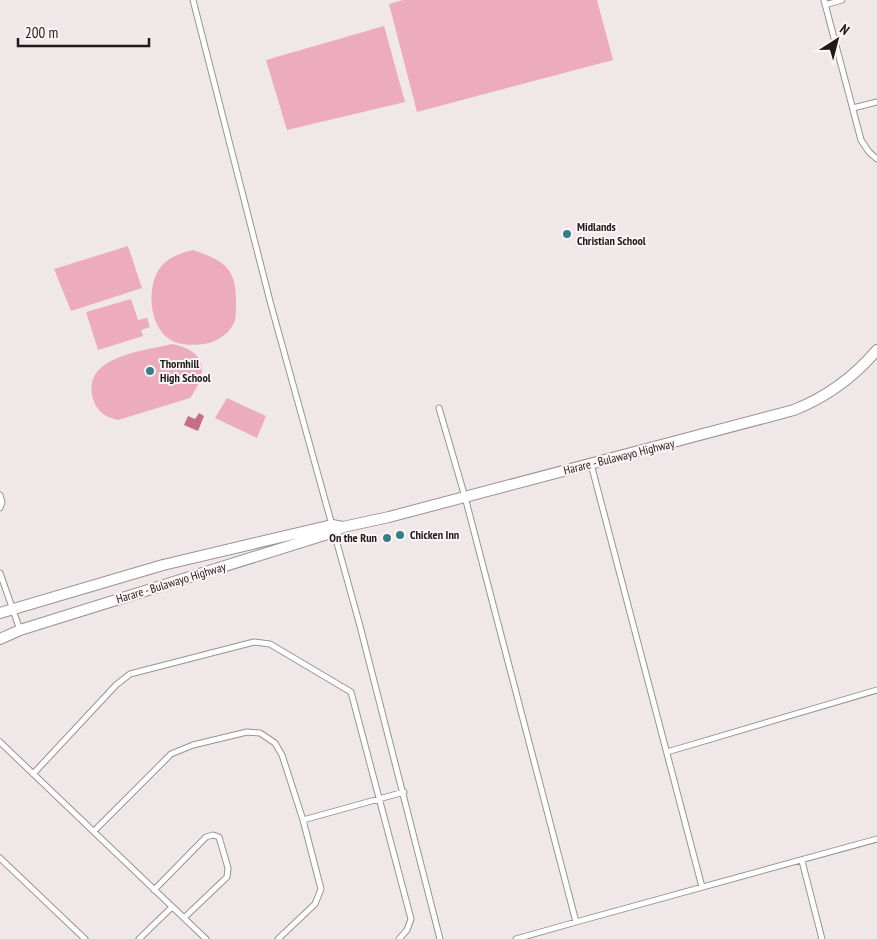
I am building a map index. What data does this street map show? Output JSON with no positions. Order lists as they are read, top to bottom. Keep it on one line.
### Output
{"streets":{"highway":["Harare - Bulawayo Highway"]},"places":["Midlands Christian School","Thornhill High School","Chicken Inn","On the Run"],"scale_bar":"200 m","north":"top right"}
